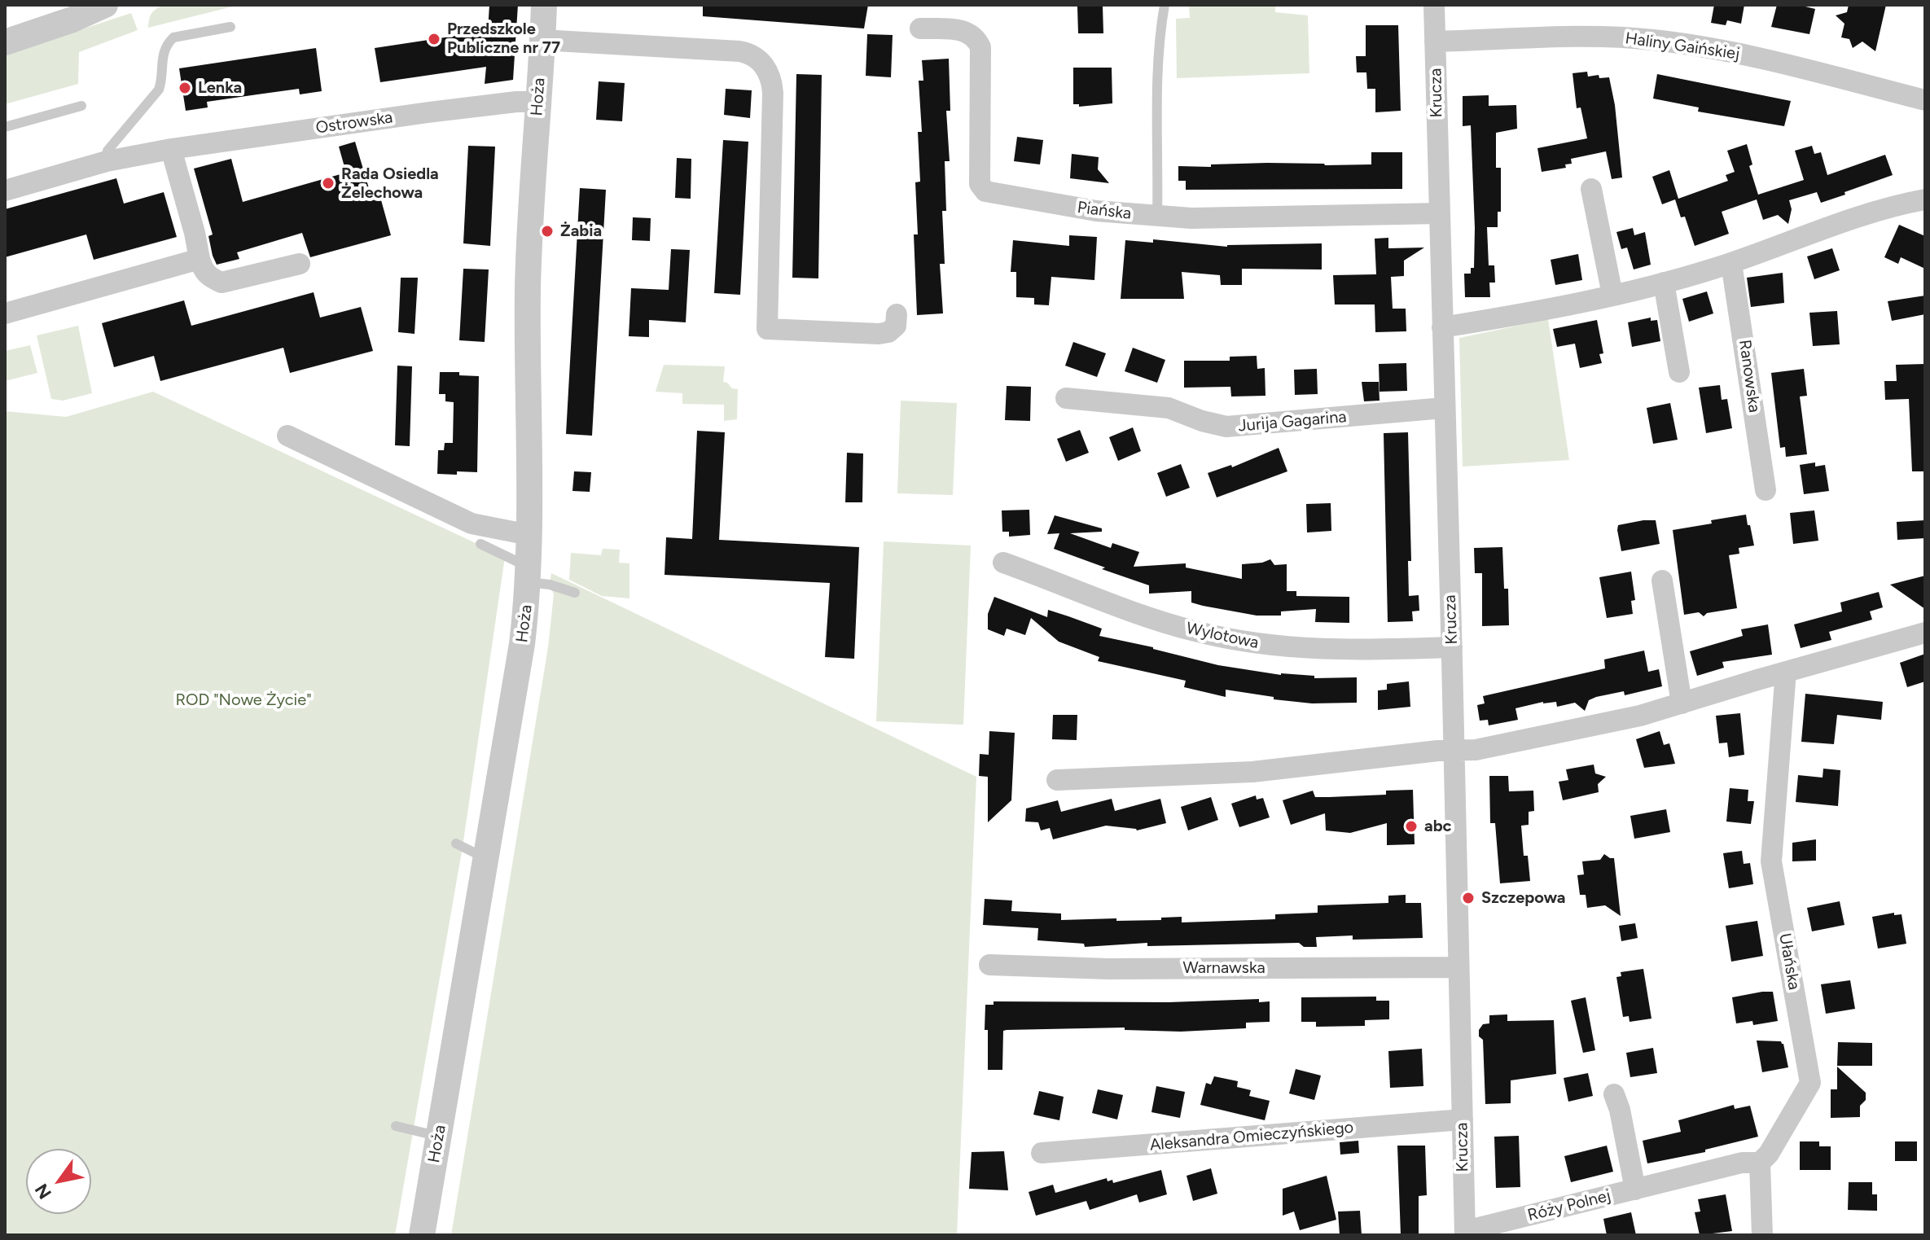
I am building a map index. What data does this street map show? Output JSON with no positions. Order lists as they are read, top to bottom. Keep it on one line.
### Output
{"streets":{"street":["Haliny Gaińskiej","Krucza","Hoża","Ostrowska","Piańska","Ranowska","Jurija Gagarina","Wylotowa","Ułańska","Warnawska","Aleksandra Omieczyńskiego","Róży Polnej"]},"crossings":[["Haliny Gaińskiej","Krucza"],["Krucza","Piańska"],["Krucza","Jurija Gagarina"],["Krucza","Wylotowa"],["Krucza","Warnawska"],["Krucza","Aleksandra Omieczyńskiego"],["Krucza","Róży Polnej"],["Hoża","Ostrowska"],["Ułańska","Róży Polnej"]],"parks":["ROD \"Nowe Życie\""],"places":["Przedszkole Publiczne nr 77","Lenka","Rada Osiedla Żelechowa","Żabia","abc","Szczepowa"],"north":"bottom left"}
